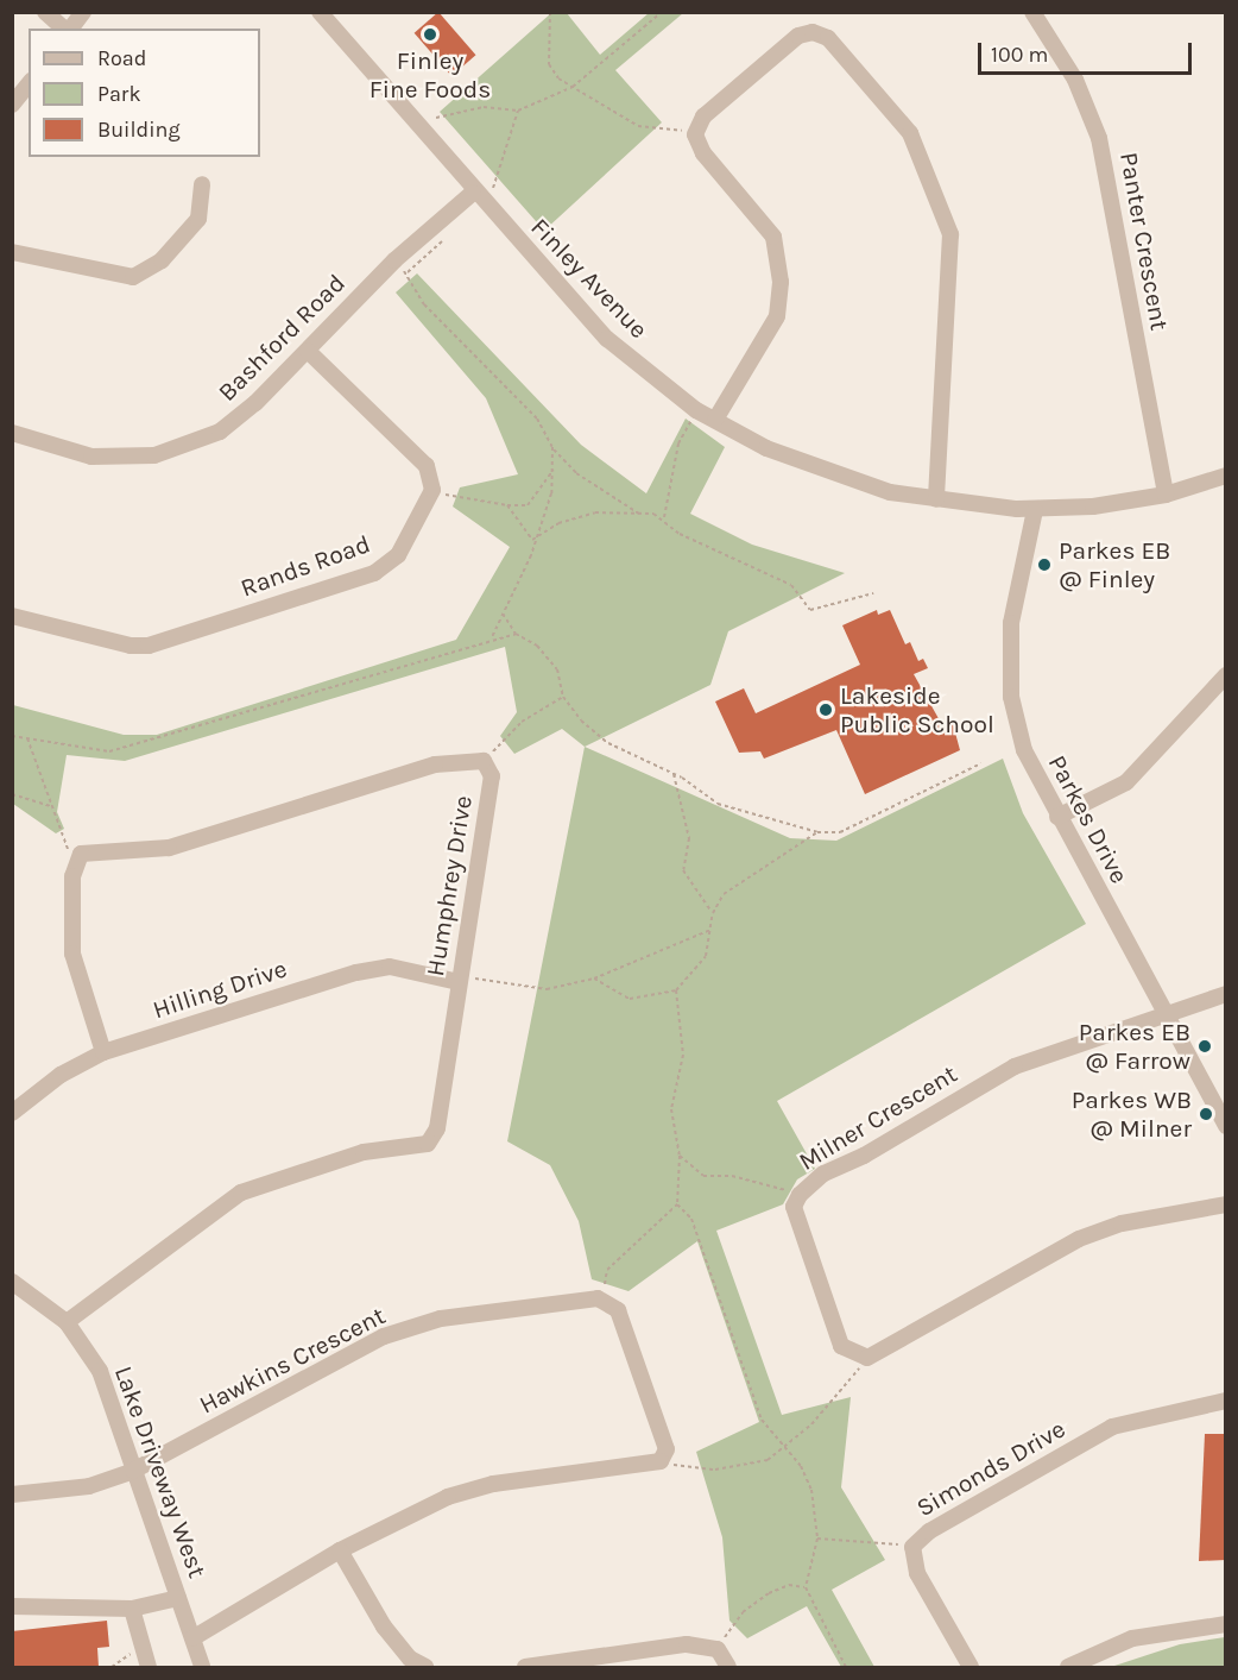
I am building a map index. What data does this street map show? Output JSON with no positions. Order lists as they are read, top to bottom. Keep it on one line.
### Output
{"streets":{"street":["Panter Crescent","Finley Avenue","Bashford Road","Rands Road","Parkes Drive","Humphrey Drive","Hilling Drive","Milner Crescent","Hawkins Crescent","Simonds Drive","Lake Driveway West"]},"crossings":[["Panter Crescent","Finley Avenue"],["Finley Avenue","Bashford Road"],["Finley Avenue","Parkes Drive"],["Parkes Drive","Milner Crescent"],["Humphrey Drive","Hilling Drive"],["Humphrey Drive","Lake Driveway West"],["Hawkins Crescent","Lake Driveway West"]],"places":["Finley Fine Foods","Parkes EB @ Finley","Lakeside Public School","Parkes EB @ Farrow","Parkes WB @ Milner"],"legend":["Road","Park","Building"],"scale_bar":"100 m"}
